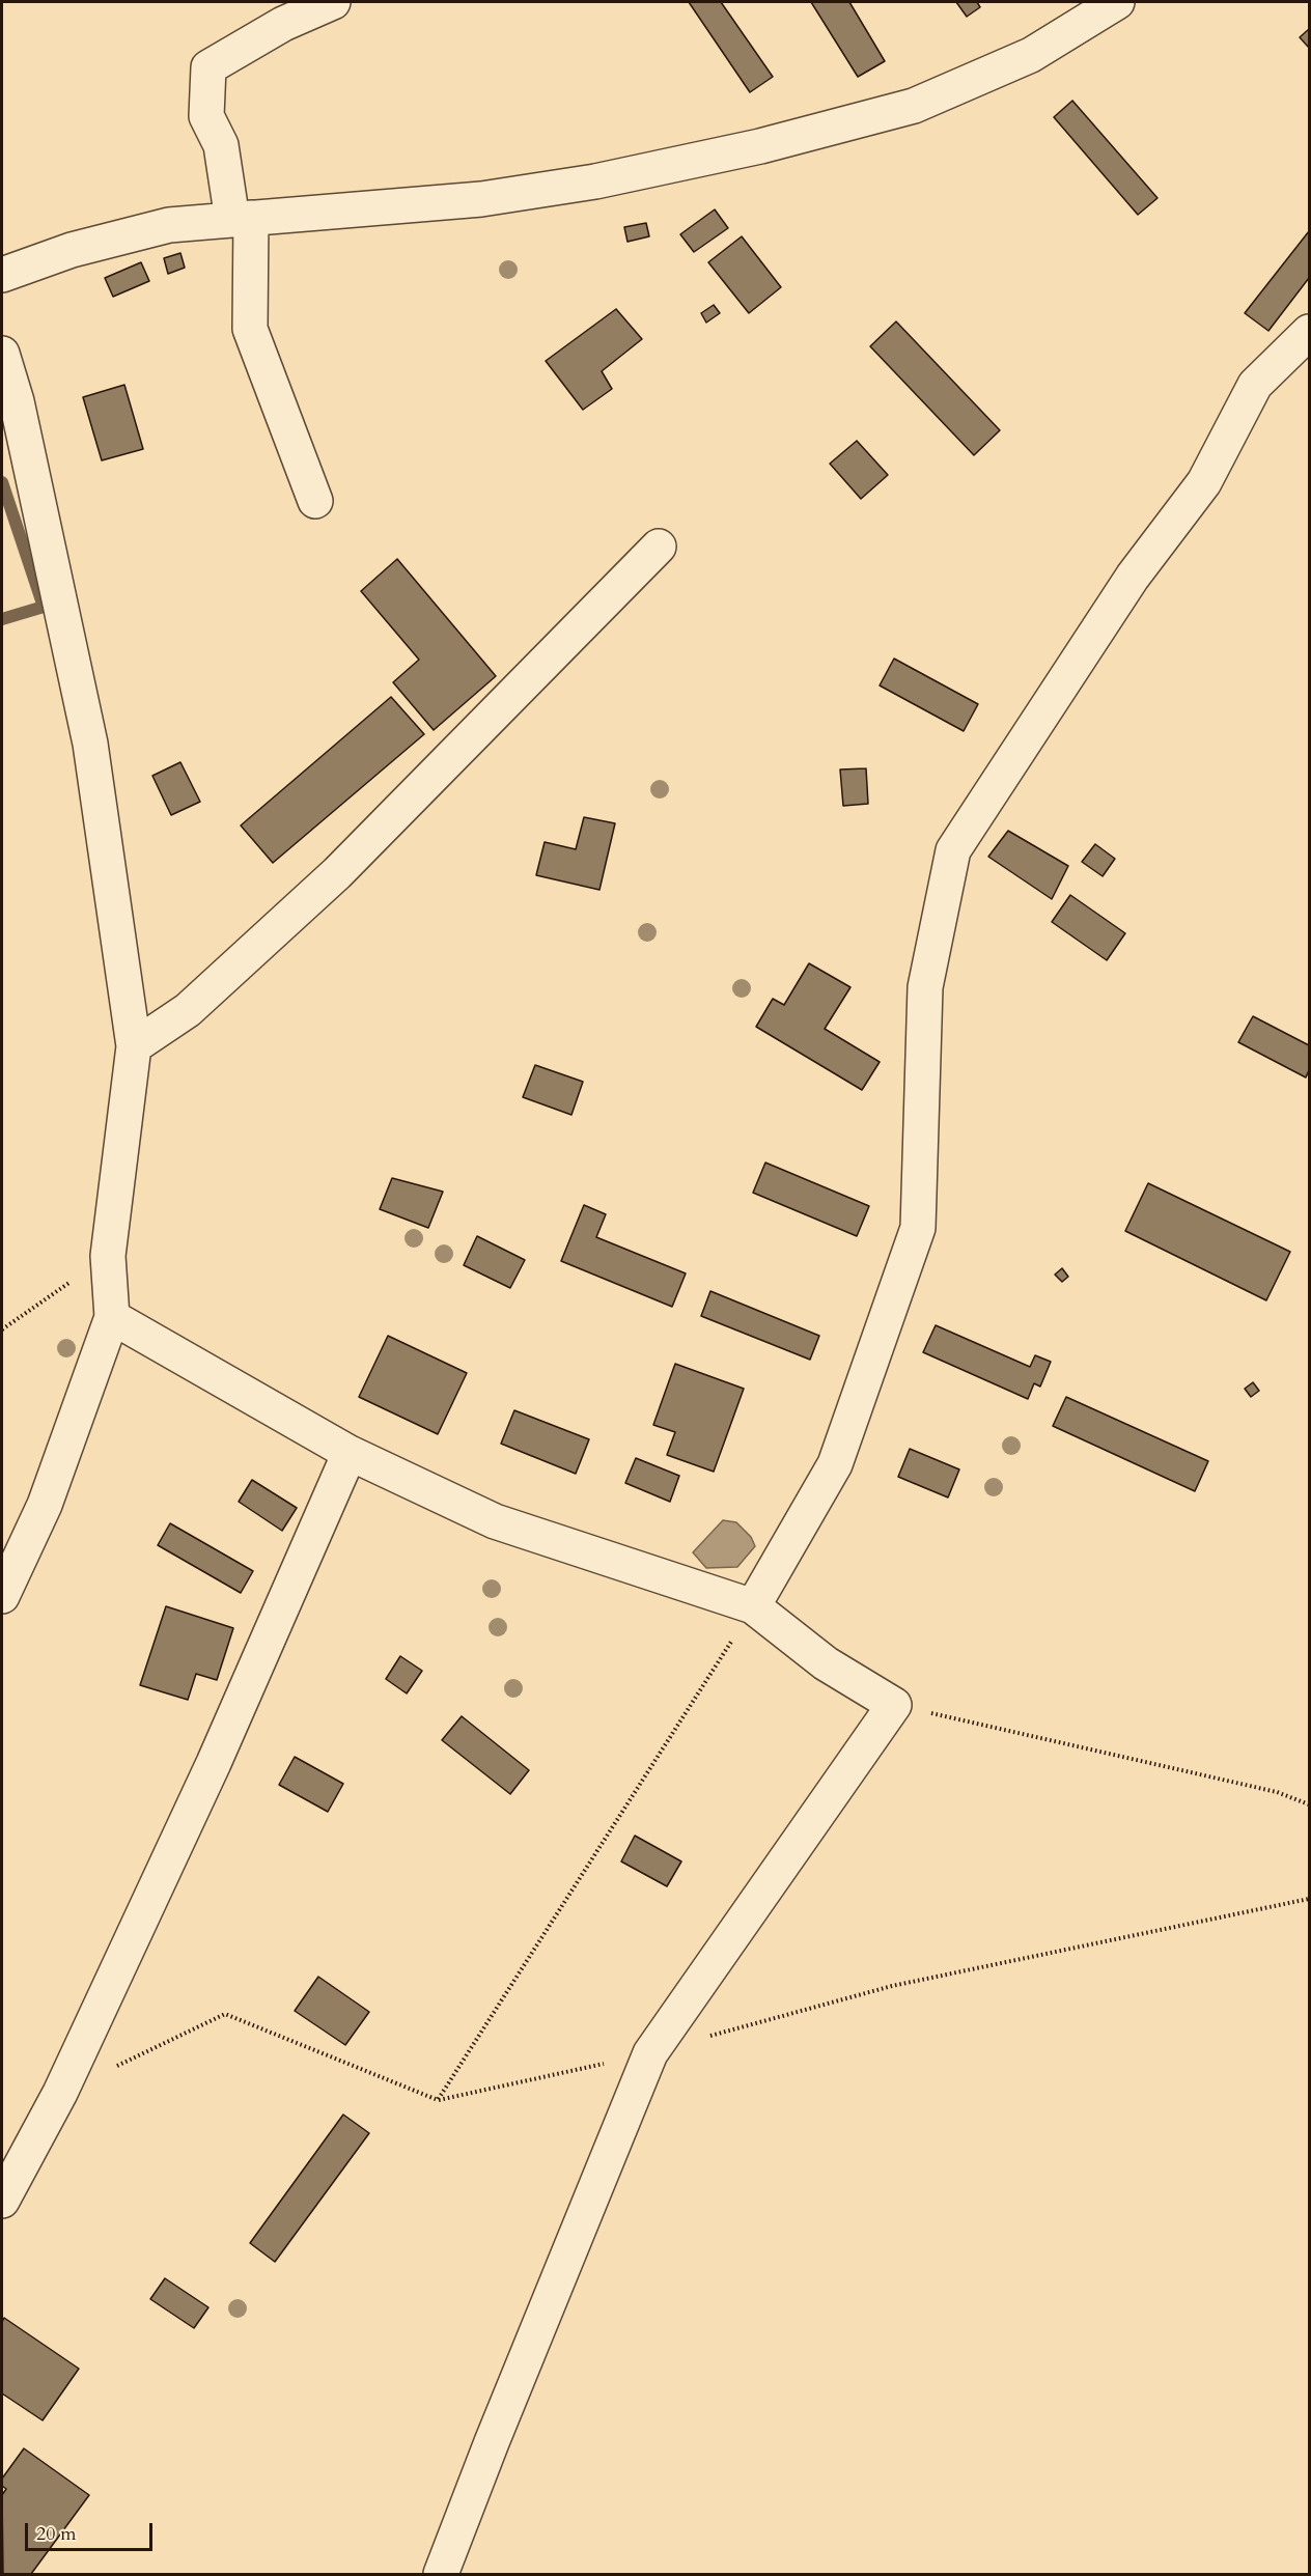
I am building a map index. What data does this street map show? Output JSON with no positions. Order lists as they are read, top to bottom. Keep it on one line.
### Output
{"scale_bar":"20 m"}
